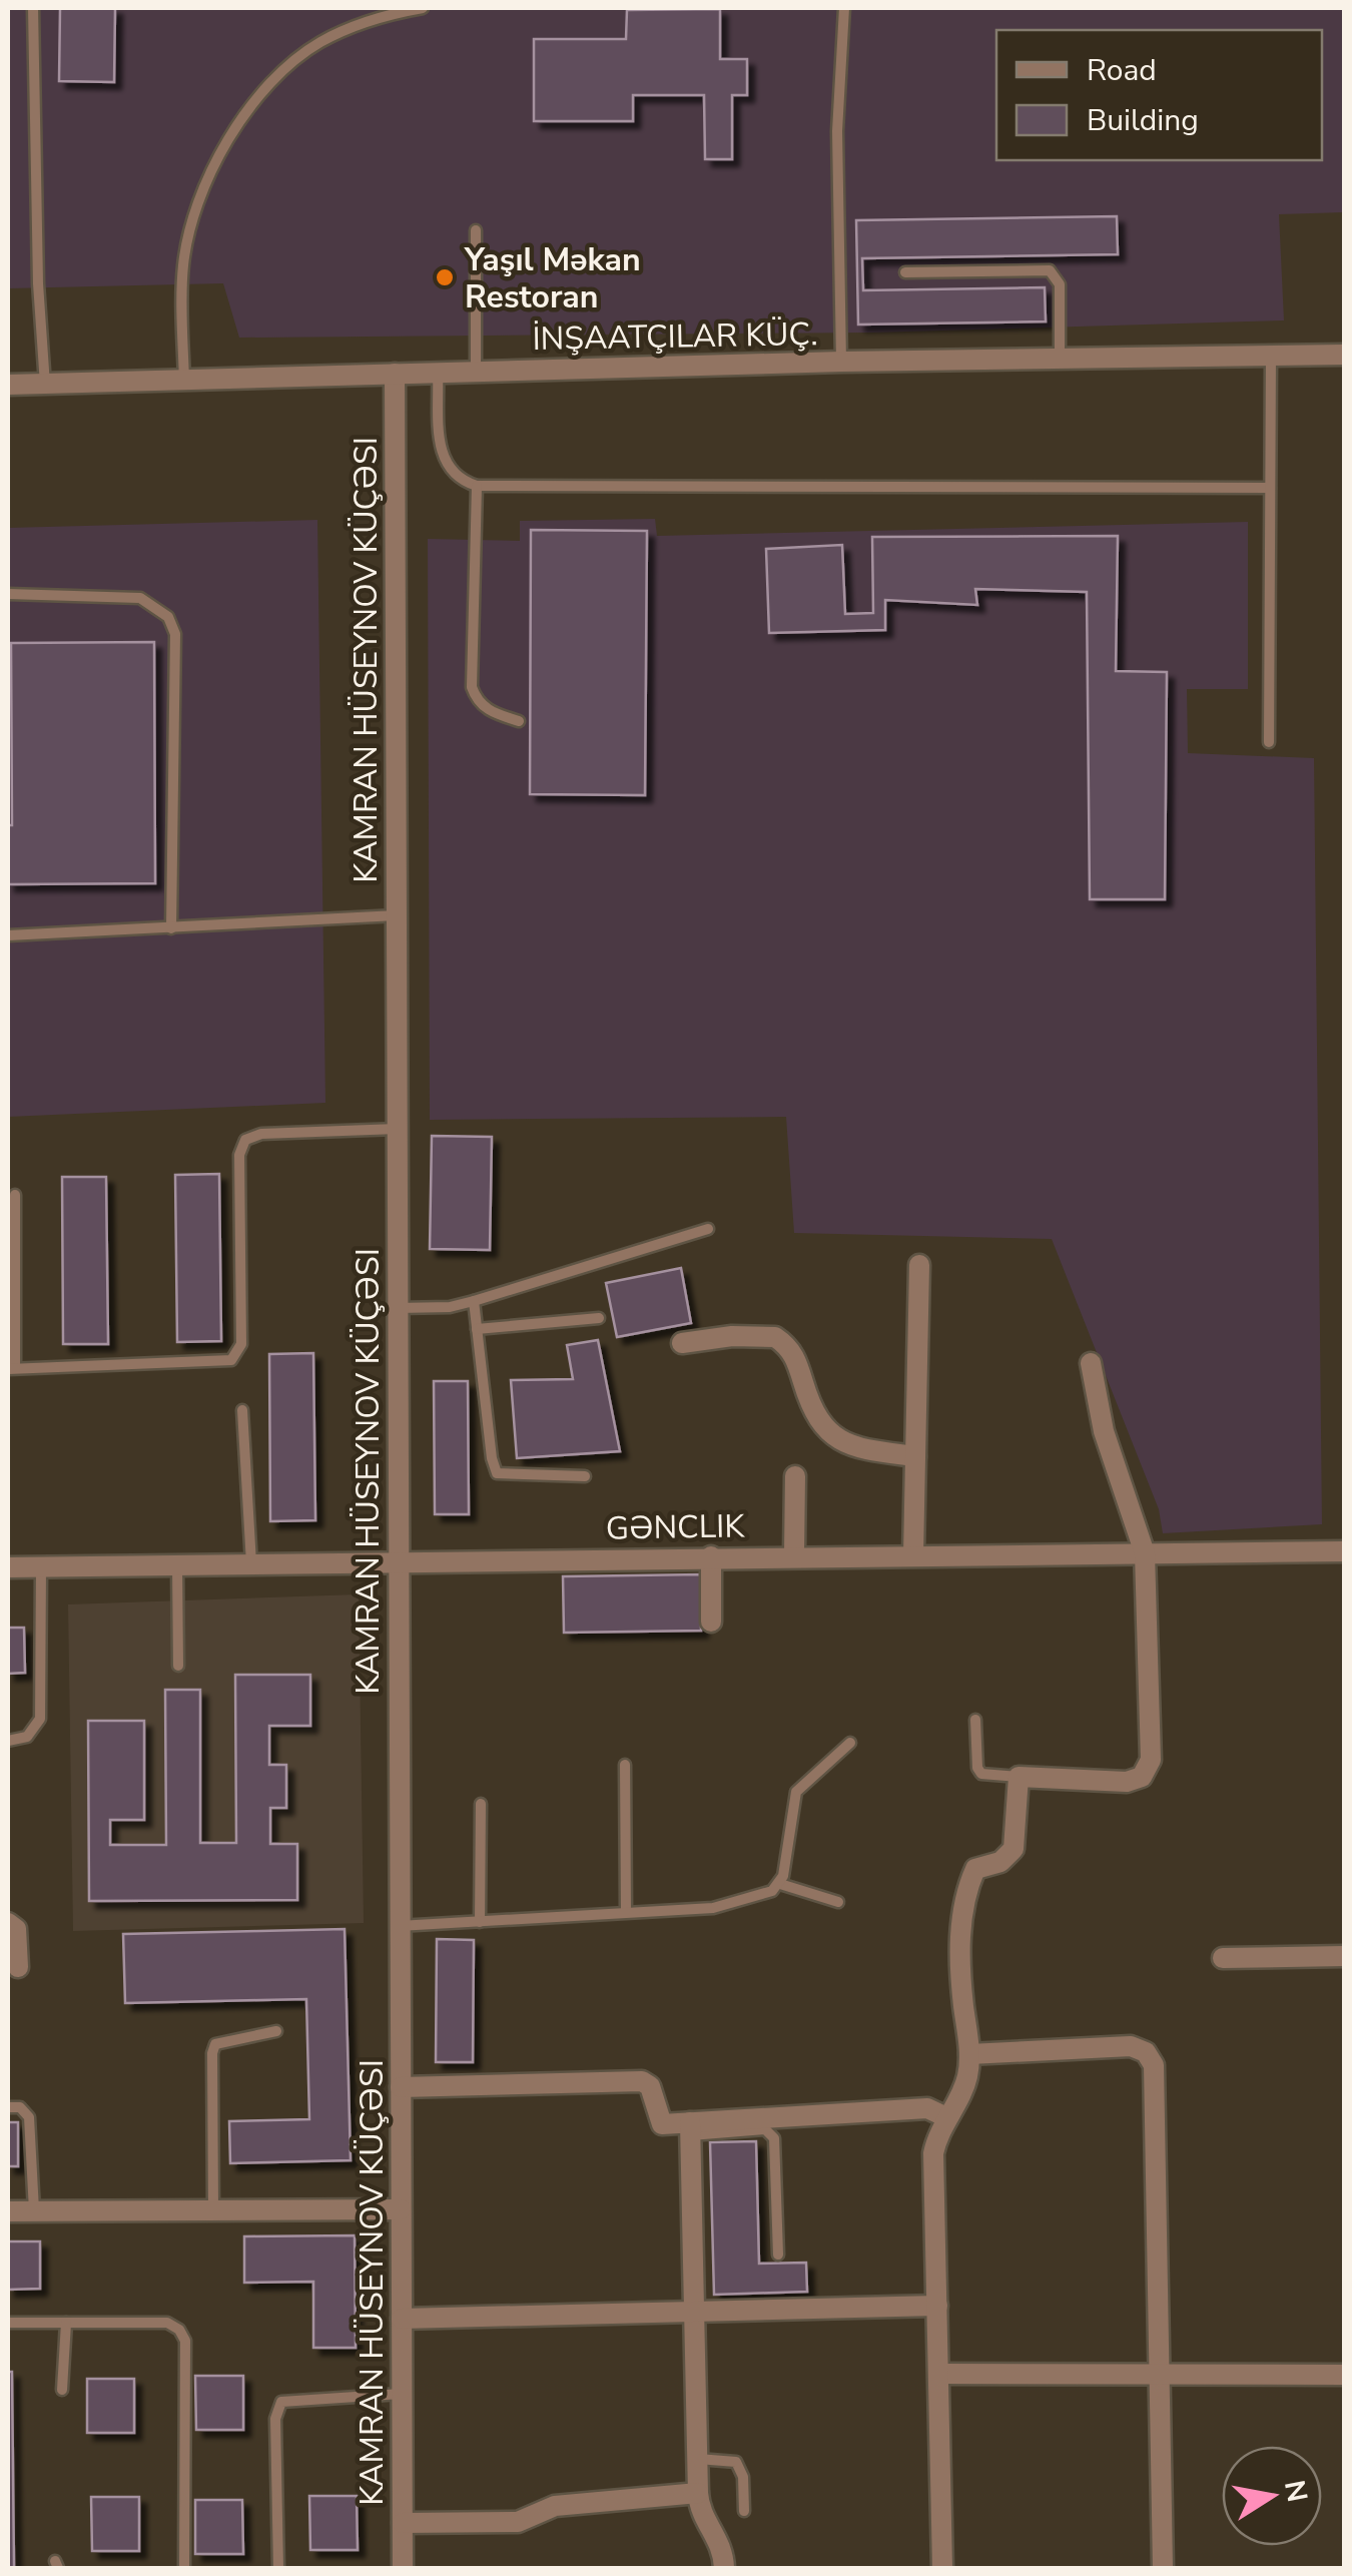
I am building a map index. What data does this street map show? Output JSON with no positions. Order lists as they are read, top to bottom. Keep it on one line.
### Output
{"streets":{"street":["KAMRAN HÜSEYNOV KÜÇƏSI","GƏNCLIK"]},"crossings":[["KAMRAN HÜSEYNOV KÜÇƏSI","GƏNCLIK"]],"places":["Yaşıl Məkan Restoran"],"legend":["Road","Building"],"north":"right"}
